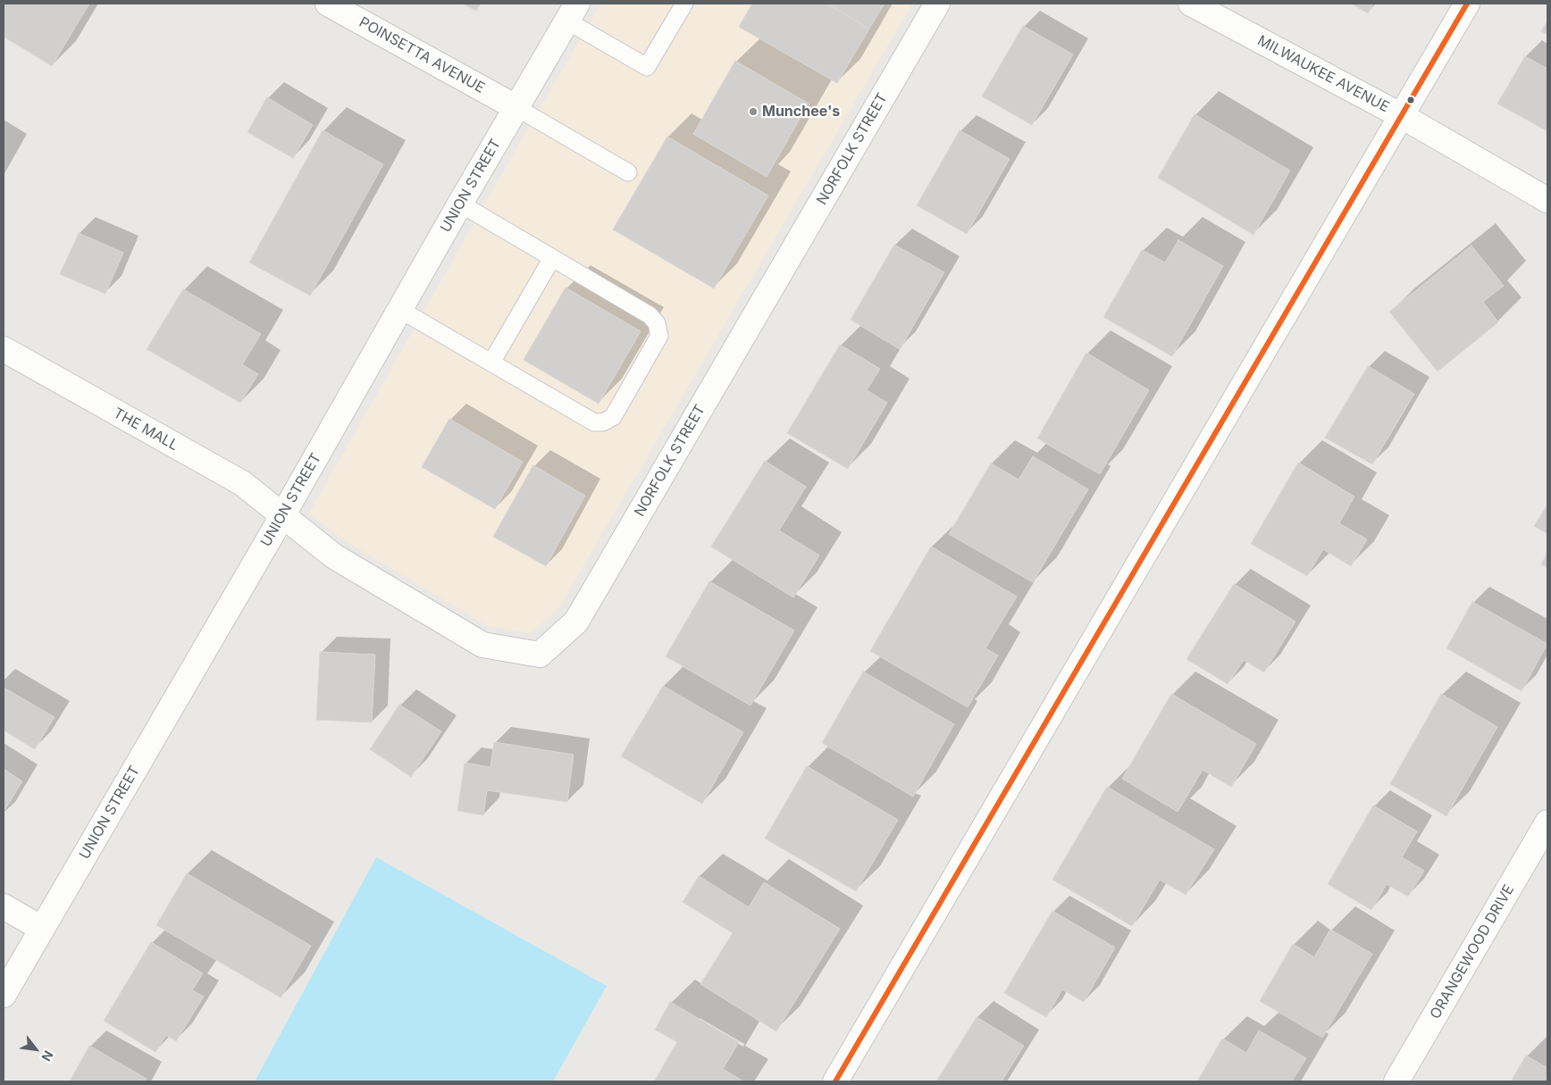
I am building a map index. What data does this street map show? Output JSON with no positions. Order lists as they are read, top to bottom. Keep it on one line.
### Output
{"streets":{"street":["POINSETTA AVENUE","MILWAUKEE AVENUE","NORFOLK STREET","UNION STREET","THE MALL","ORANGEWOOD DRIVE"]},"crossings":[["POINSETTA AVENUE","UNION STREET"],["NORFOLK STREET","UNION STREET"],["NORFOLK STREET","THE MALL"],["UNION STREET","THE MALL"]],"places":["Munchee's"],"north":"bottom right"}
